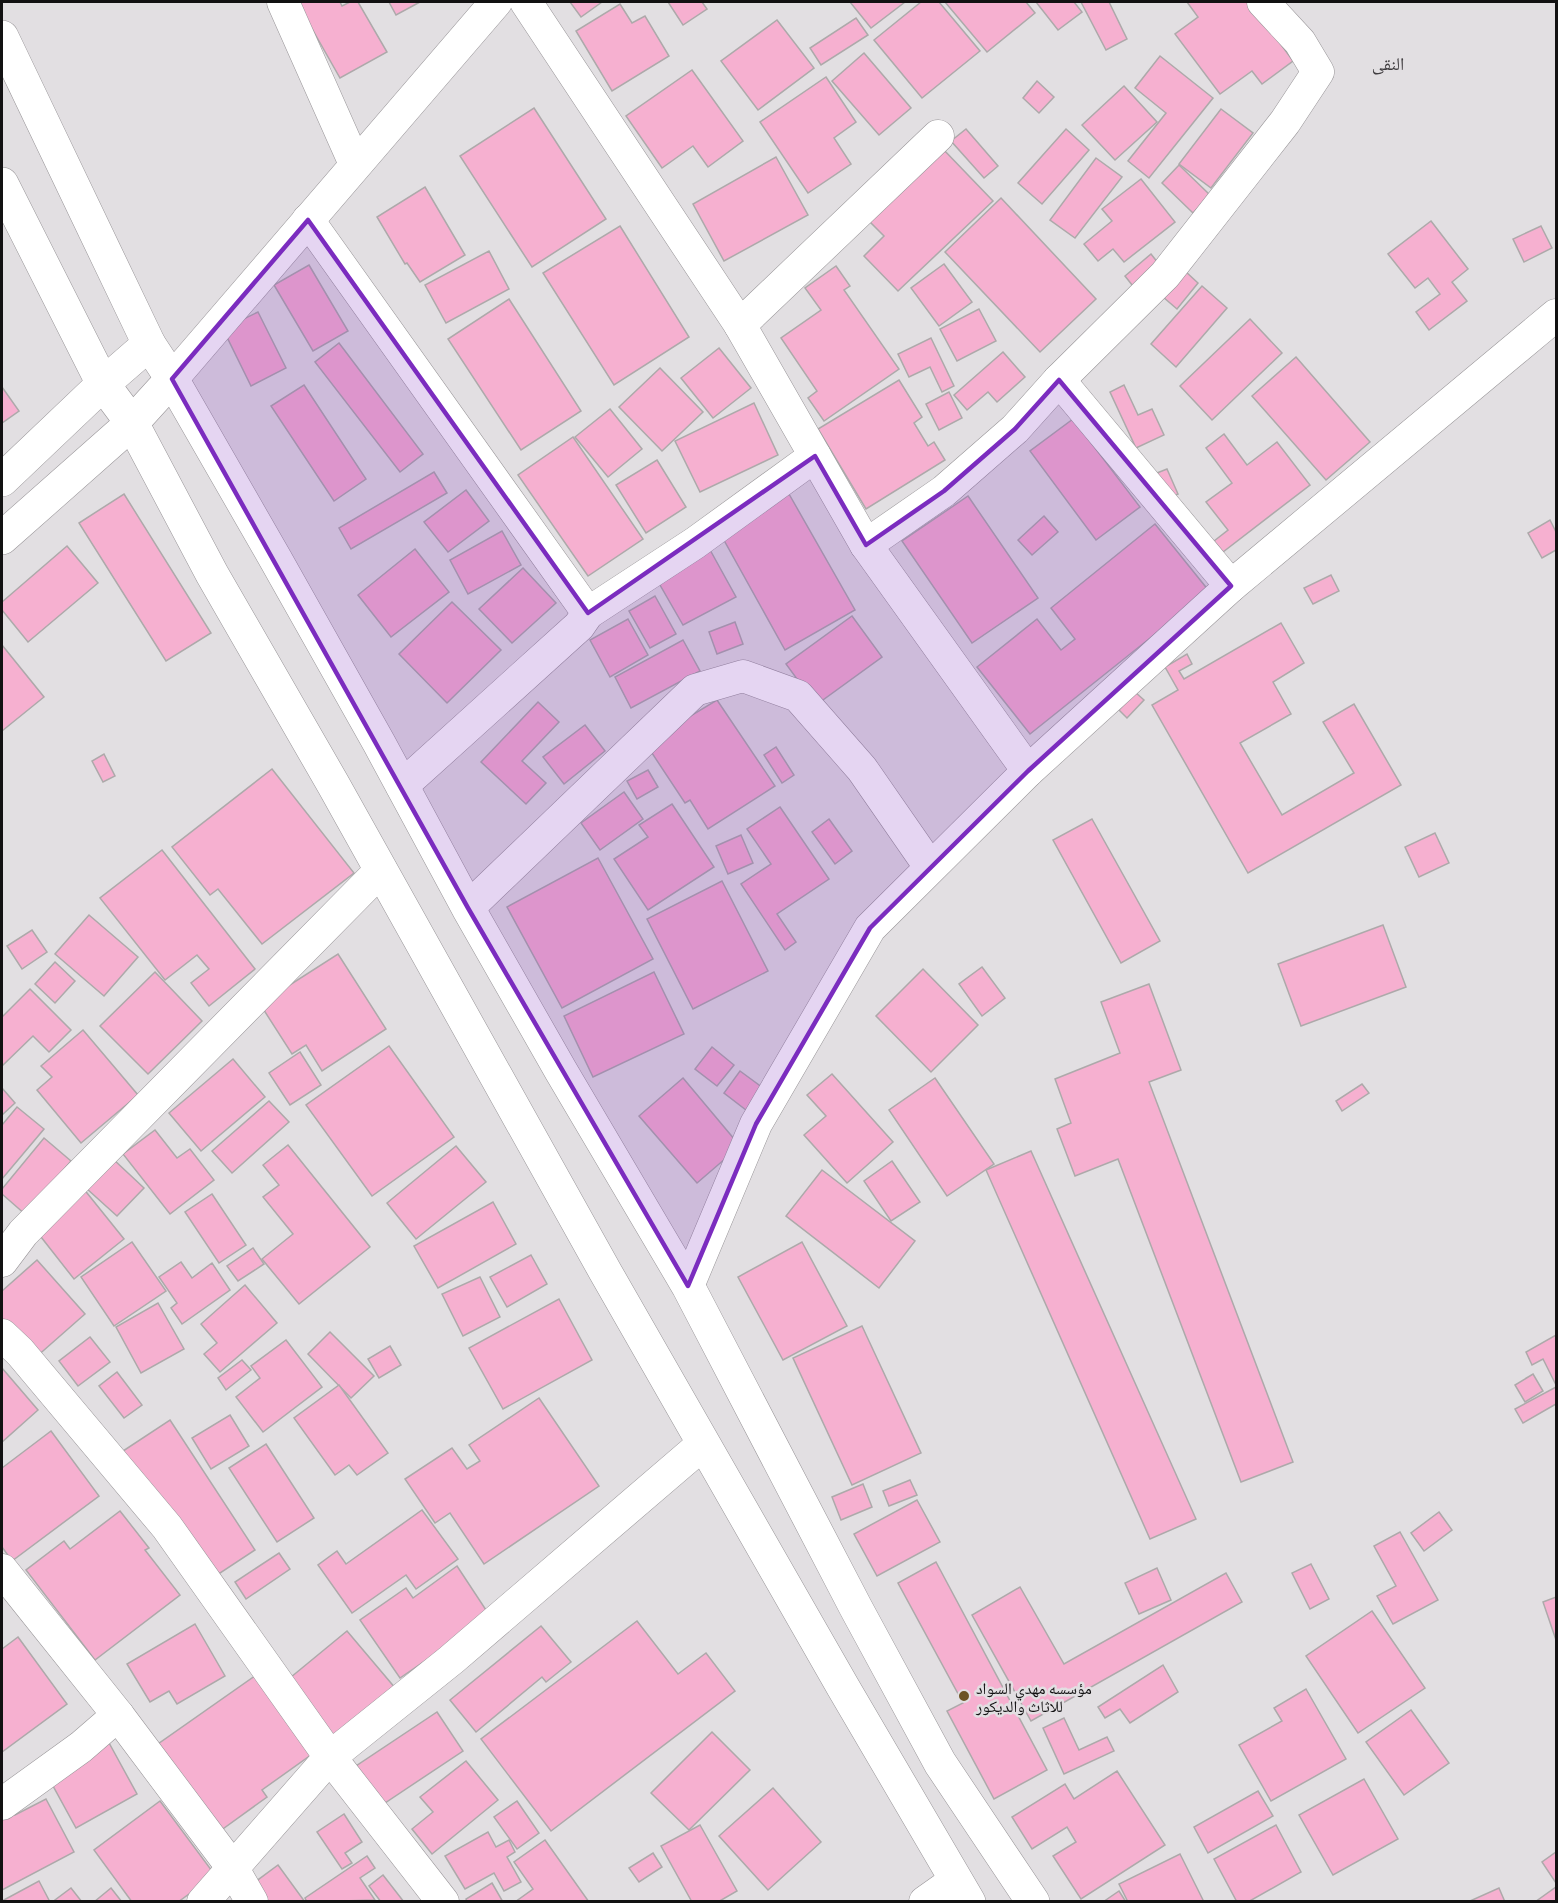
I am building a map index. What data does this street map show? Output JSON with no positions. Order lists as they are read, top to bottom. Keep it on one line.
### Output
{"districts":["النقى"],"places":["مؤسسه مهدي السواد للاثاث والديكور"]}
